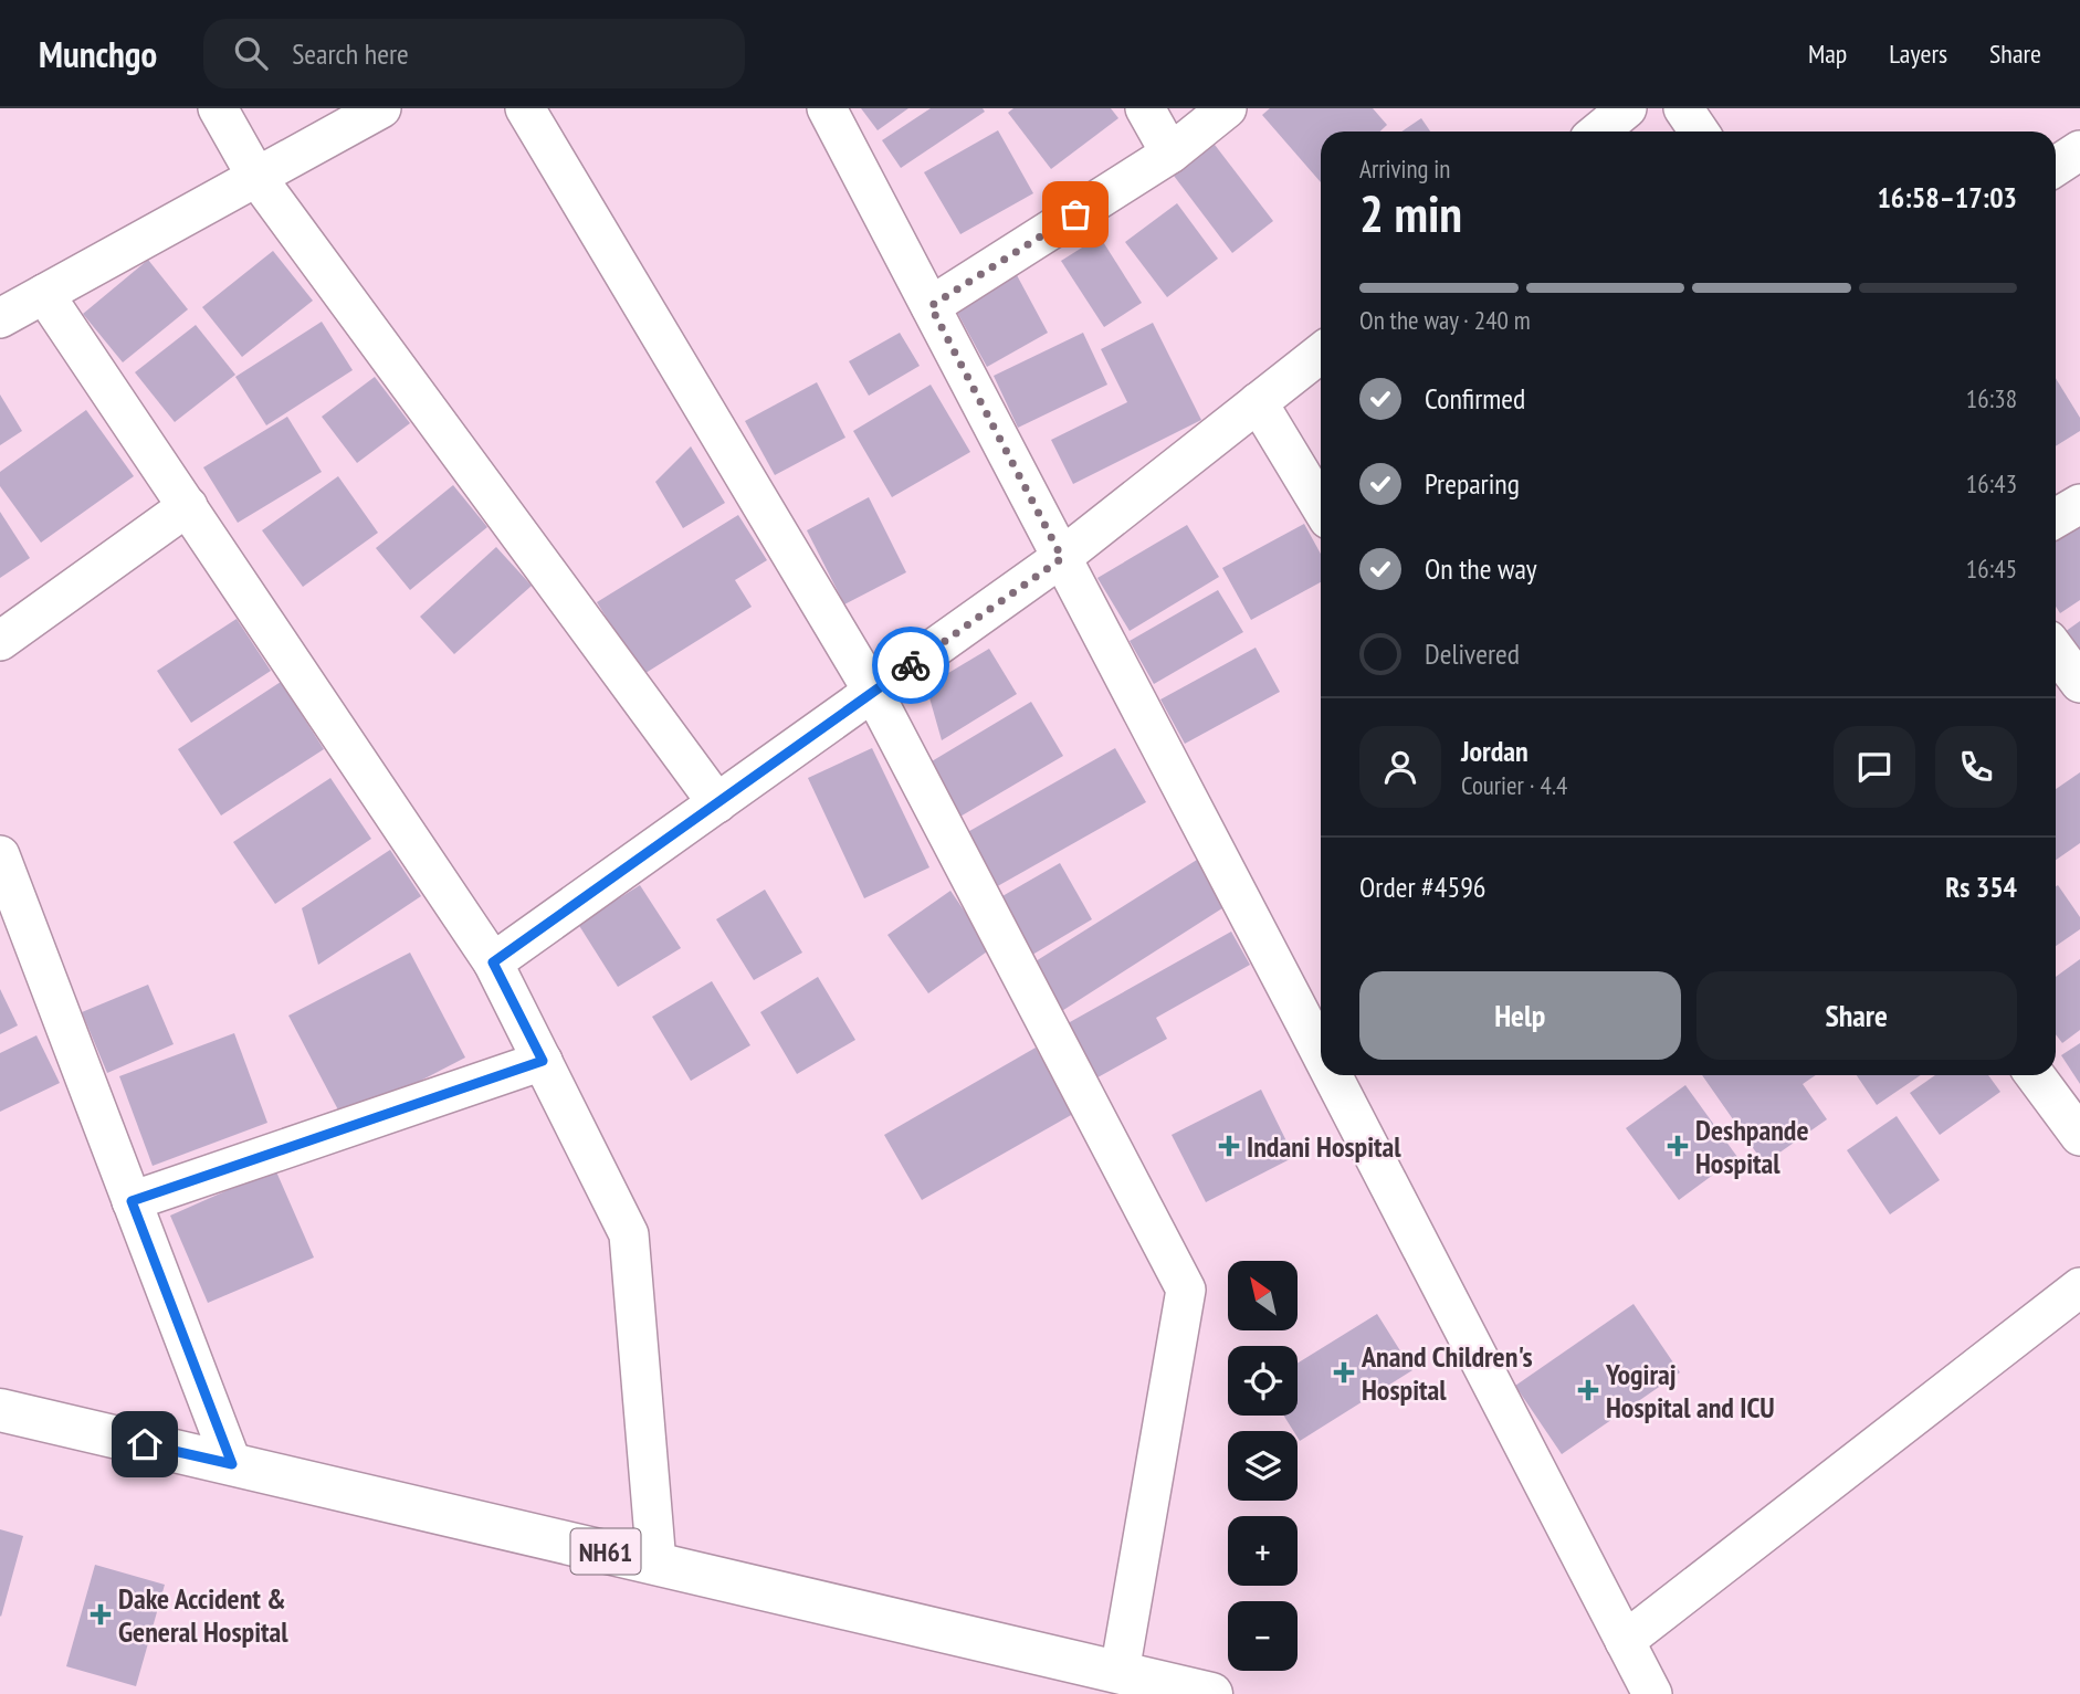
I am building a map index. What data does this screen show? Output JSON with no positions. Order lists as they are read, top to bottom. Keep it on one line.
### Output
{"streets":{"main road":["NH61"]},"places":{"health":["Indani Hospital","Deshpande Hospital","Anand Children's Hospital","Yogiraj Hospital and ICU","Dake Accident & General Hospital"]},"north":"top left","page":{"header":"Munchgo","search":"Search here","nav":["Map","Layers","Share"],"heading":["2 min","Arriving in","16:58–17:03"],"panel":["Jordan","Courier · 4.4","Order #4596","Rs 354"],"bar":"On the way · 240 m","list":[["Confirmed","16:38"],["Preparing","16:43"],["On the way","16:45"],"Delivered"],"buttons":["Help","Share"],"map_buttons":["+","−"]}}
